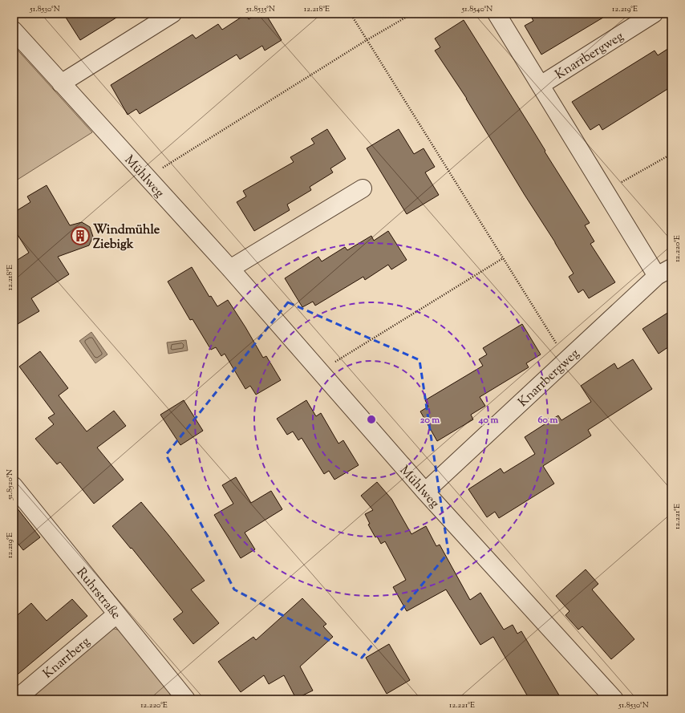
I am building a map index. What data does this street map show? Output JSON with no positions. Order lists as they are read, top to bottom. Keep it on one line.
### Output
{"streets":{"street":["Knarrbergweg","Mühlweg","Ruhrstraße","Knarrberg"]},"crossings":[["Knarrbergweg","Mühlweg"],["Ruhrstraße","Knarrberg"]],"places":{"building":["Windmühle Ziebigk"]},"coordinates":["51.8530°N","51.8535°N","12.218°E","51.8540°N","12.219°E","12.220°E","51.8520°N","12.221°E"],"rings":["20 m","40 m","60 m"]}
